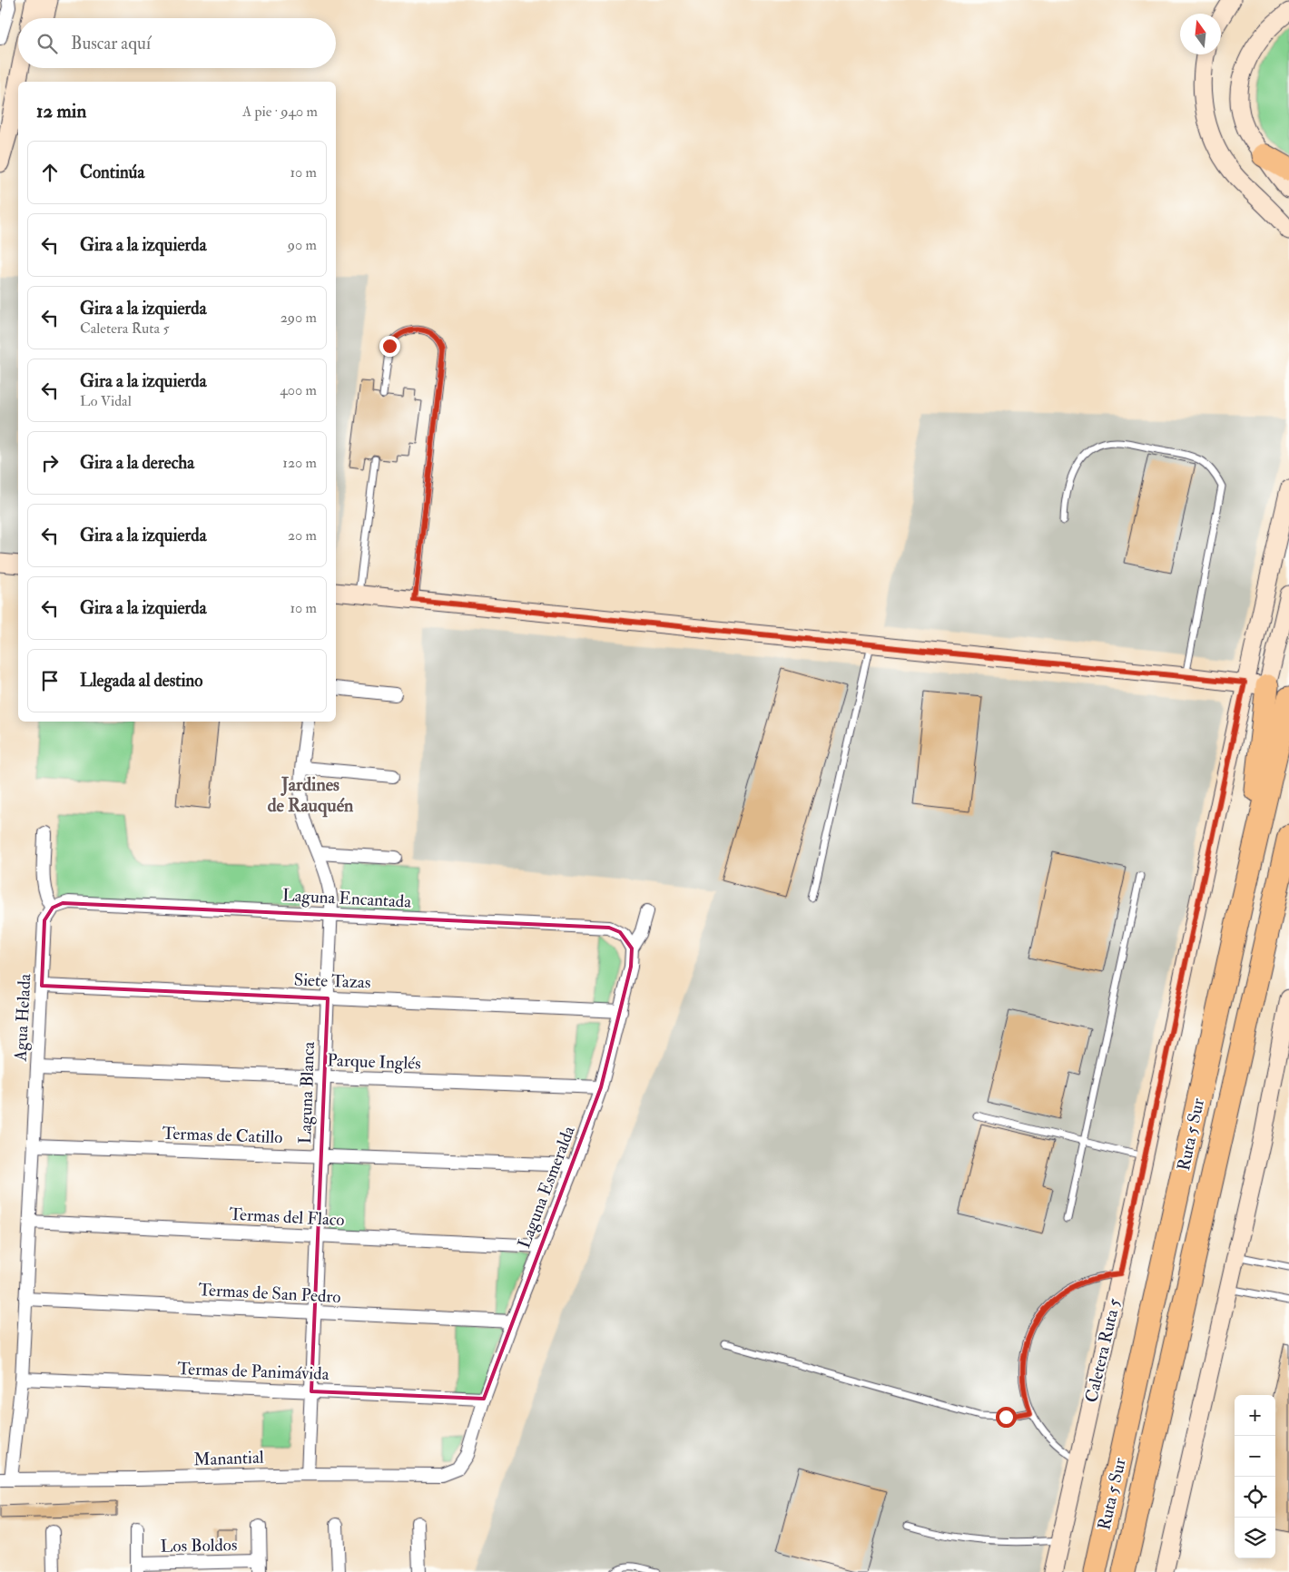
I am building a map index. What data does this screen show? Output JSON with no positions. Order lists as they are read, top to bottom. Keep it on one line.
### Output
{"streets":{"highway":["Ruta 5 Sur"],"street":["Laguna Encantada","Siete Tazas","Agua Helada","Parque Inglés","Laguna Blanca","Termas de Catillo","Laguna Esmeralda","Termas del Flaco","Termas de San Pedro","Caletera Ruta 5","Termas de Panimávida","Manantial","Los Boldos"]},"crossings":[["Laguna Encantada","Agua Helada"],["Laguna Encantada","Laguna Blanca"],["Laguna Encantada","Laguna Esmeralda"],["Siete Tazas","Agua Helada"],["Siete Tazas","Laguna Blanca"],["Siete Tazas","Laguna Esmeralda"],["Agua Helada","Parque Inglés"],["Agua Helada","Termas de Catillo"],["Agua Helada","Termas del Flaco"],["Agua Helada","Termas de San Pedro"],["Agua Helada","Termas de Panimávida"],["Agua Helada","Manantial"],["Parque Inglés","Laguna Blanca"],["Parque Inglés","Laguna Esmeralda"],["Laguna Blanca","Termas de Catillo"],["Laguna Blanca","Termas del Flaco"],["Laguna Blanca","Termas de San Pedro"],["Laguna Blanca","Termas de Panimávida"],["Laguna Blanca","Manantial"],["Termas de Catillo","Laguna Esmeralda"],["Laguna Esmeralda","Termas del Flaco"],["Laguna Esmeralda","Termas de San Pedro"],["Laguna Esmeralda","Termas de Panimávida"],["Laguna Esmeralda","Manantial"]],"districts":["Jardines de Rauquén"],"north":"top","page":{"search":"Buscar aquí","heading":["12 min","A pie · 940 m"],"list":[["Continúa","10 m"],["Gira a la izquierda","90 m"],["Gira a la izquierda","Caletera Ruta 5","290 m"],["Gira a la izquierda","Lo Vidal","400 m"],["Gira a la derecha","120 m"],["Gira a la izquierda","20 m"],["Gira a la izquierda","10 m"],"Llegada al destino"],"map_buttons":["+","−"]}}
